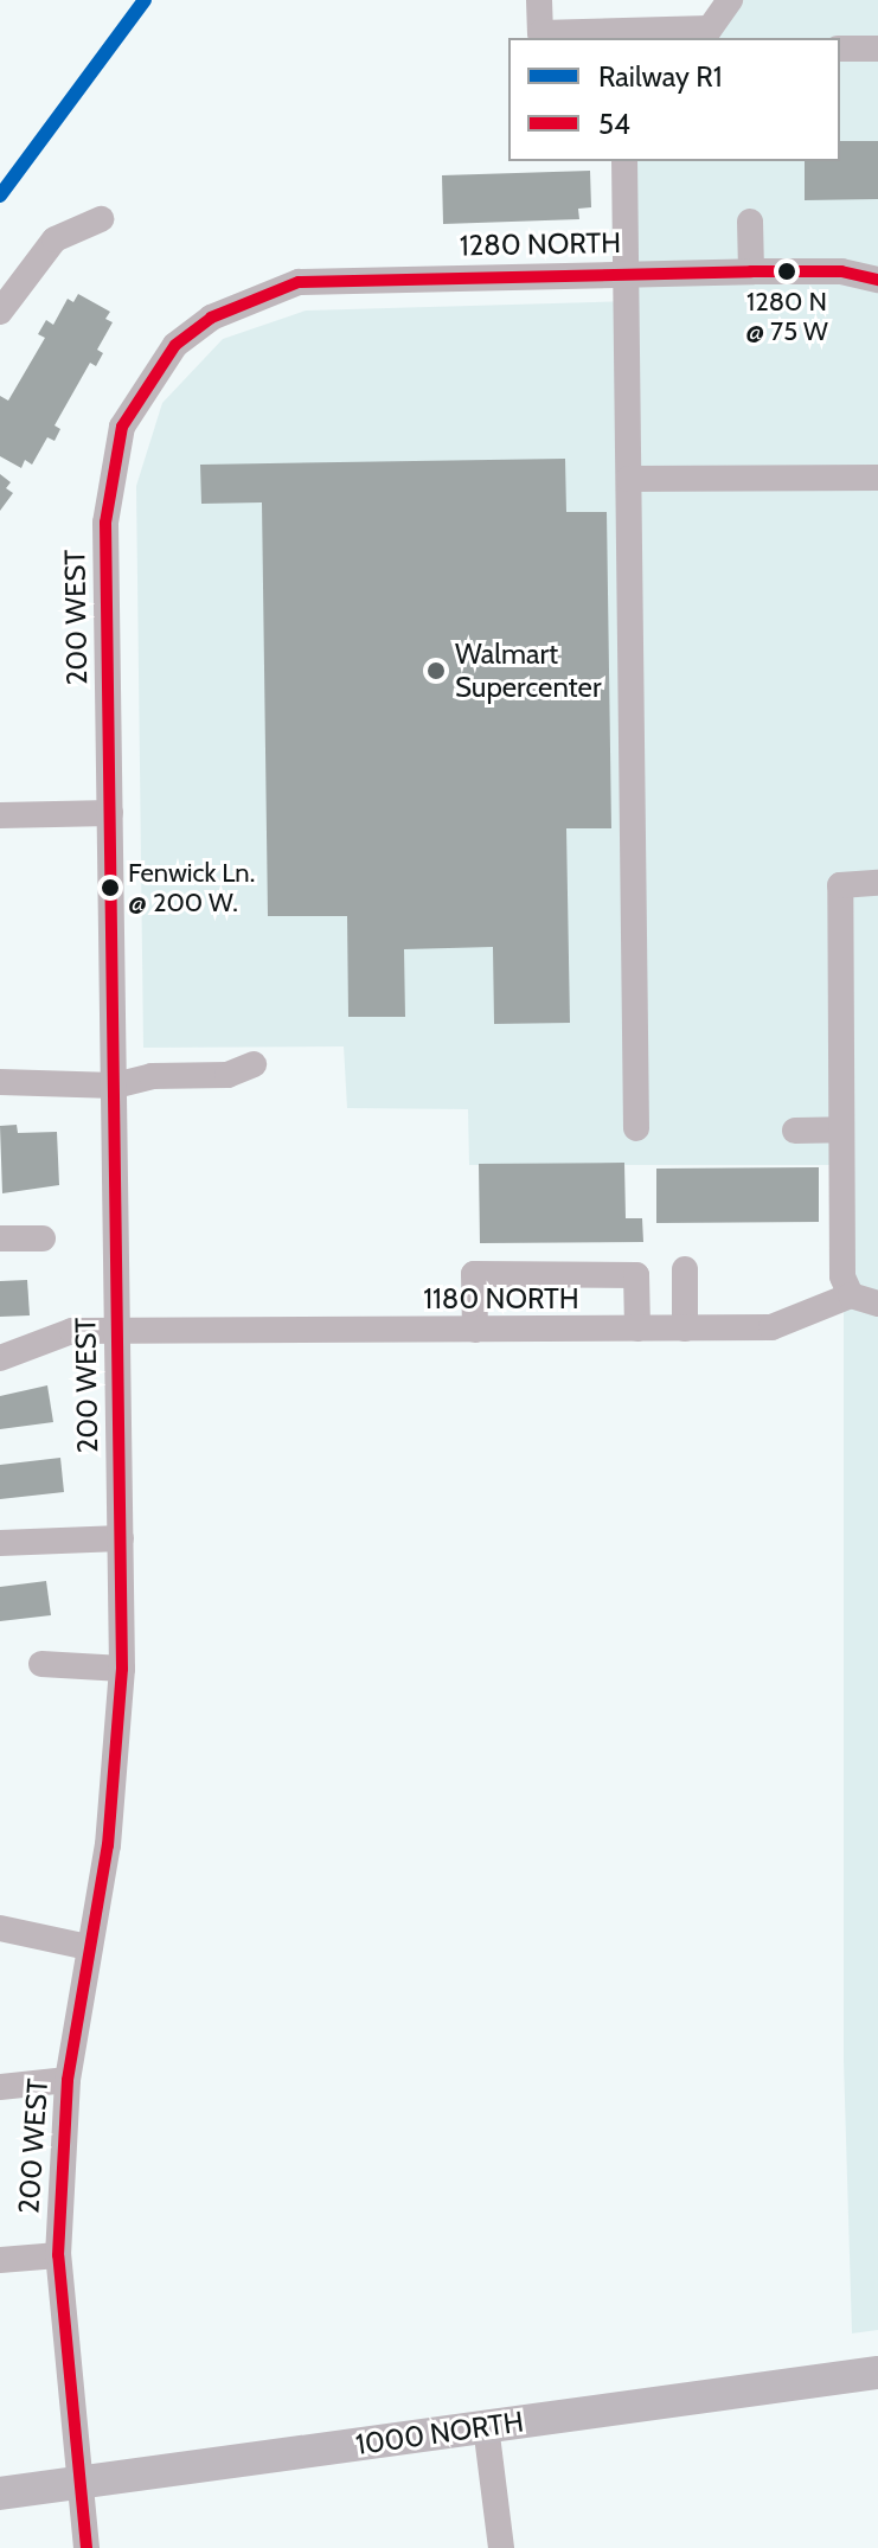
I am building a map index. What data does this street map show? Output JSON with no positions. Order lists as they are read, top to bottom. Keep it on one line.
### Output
{"streets":{"main road":["1000 NORTH"],"street":["1280 NORTH","200 WEST","1180 NORTH"]},"crossings":[["1280 NORTH","200 WEST"],["200 WEST","1180 NORTH"],["200 WEST","1000 NORTH"]],"places":["1280 N @ 75 W","Walmart Supercenter","Fenwick Ln. @ 200 W."],"lines":["rail line R1","transit line 54"],"legend":["Railway R1","54"]}
